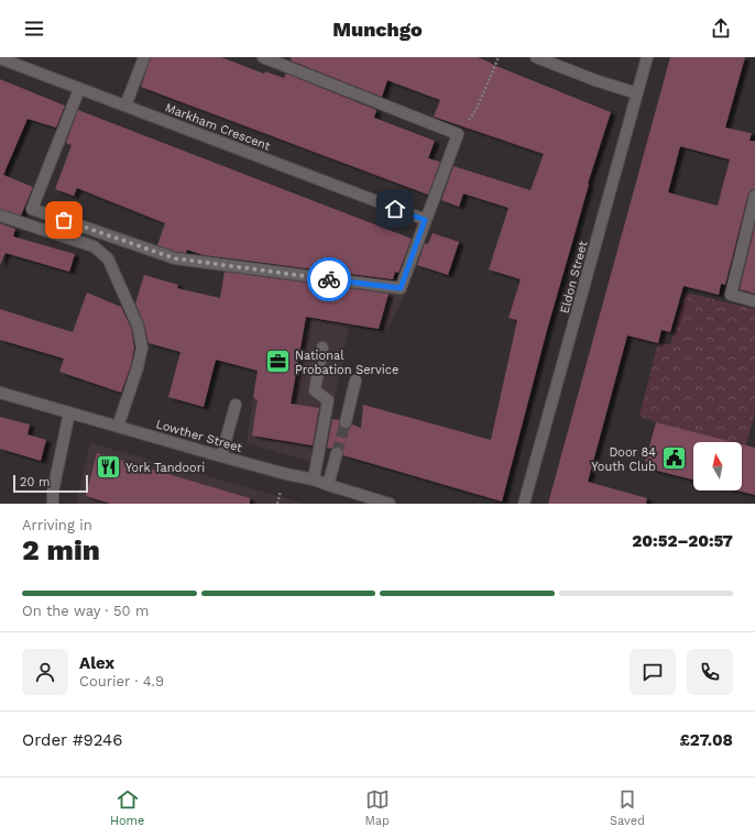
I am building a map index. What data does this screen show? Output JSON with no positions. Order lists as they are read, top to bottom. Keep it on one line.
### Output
{"streets":{"street":["Markham Crescent","Eldon Street","Lowther Street"]},"places":{"office":["National Probation Service"],"public building":["Door 84 Youth Club"],"restaurant":["York Tandoori"]},"scale_bar":"20 m","north":"top","page":{"header":"Munchgo","scale":"20 m","heading":["2 min","Arriving in","20:52–20:57"],"panel":["Alex","Courier · 4.9","Order #9246","£27.08"],"bar":"On the way · 50 m","tabs":["Home","Map","Saved"]}}
